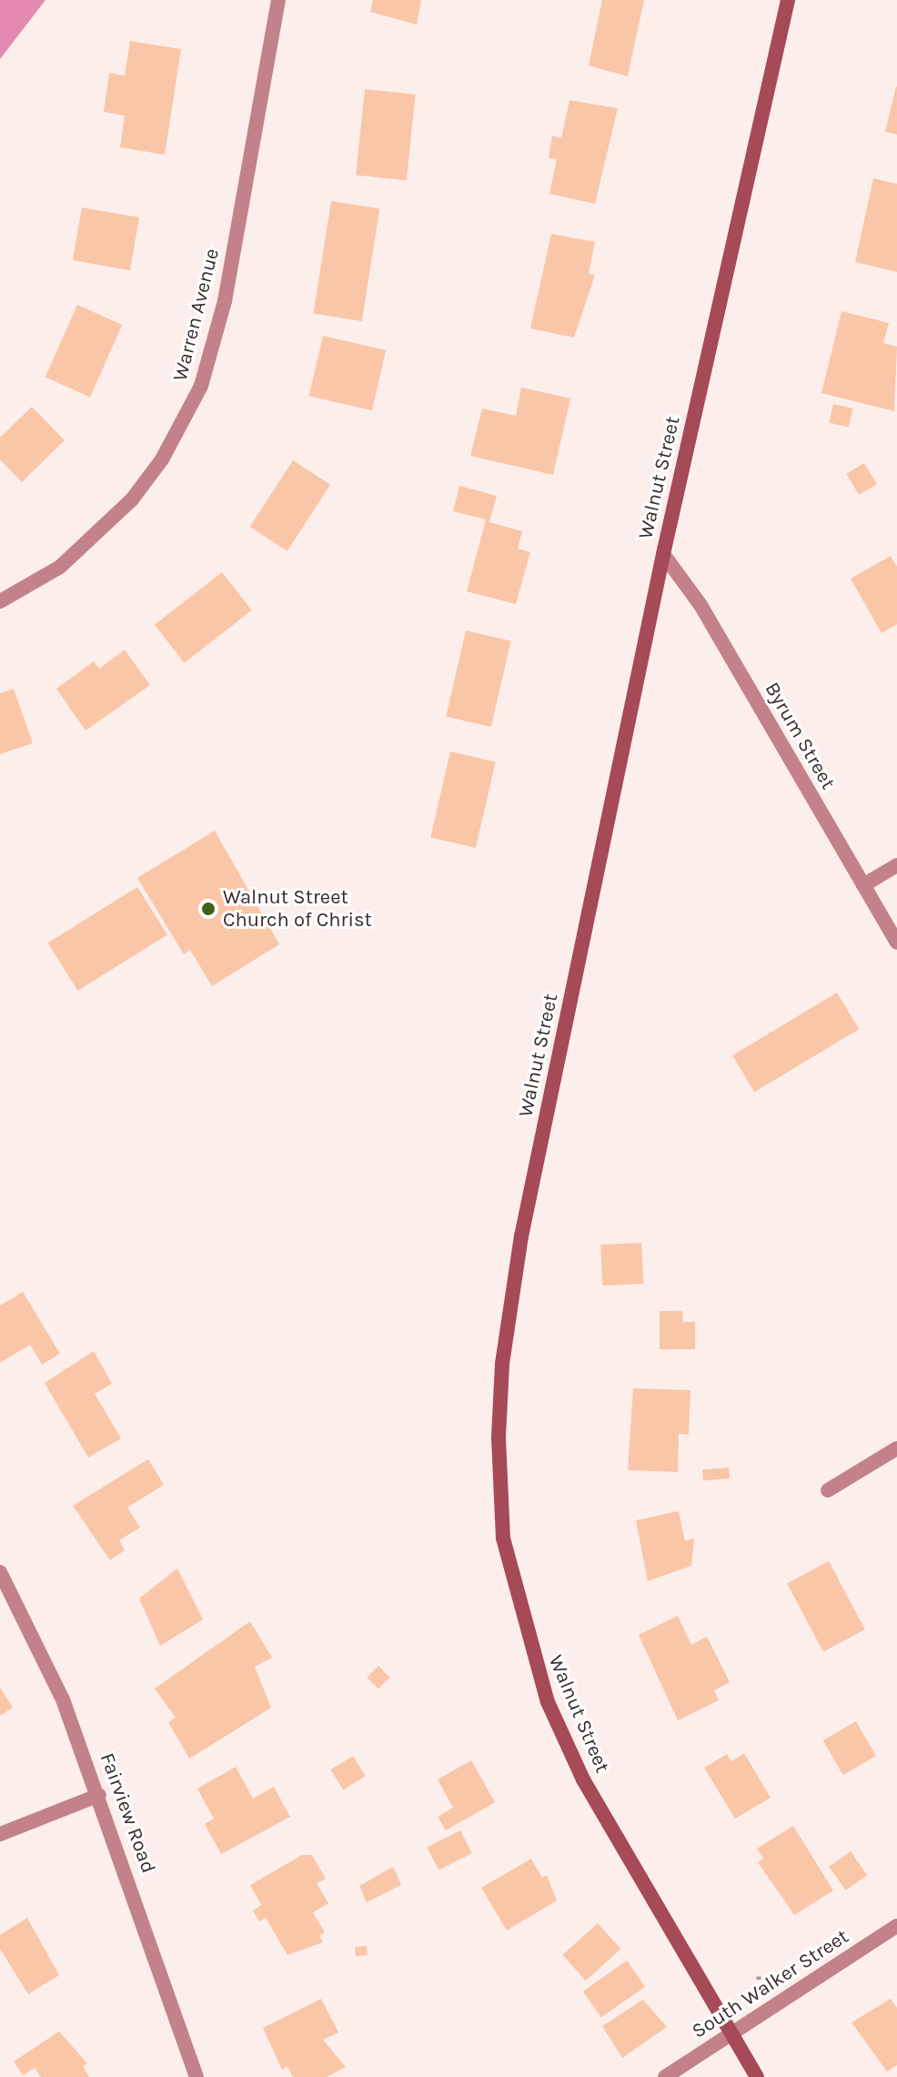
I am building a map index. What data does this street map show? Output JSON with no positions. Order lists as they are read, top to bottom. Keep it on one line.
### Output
{"streets":{"main road":["Walnut Street"],"street":["Warren Avenue","Byrum Street","Fairview Road","South Walker Street"]},"crossings":[["Walnut Street","Byrum Street"],["Walnut Street","South Walker Street"]],"places":["Walnut Street Church of Christ"]}
